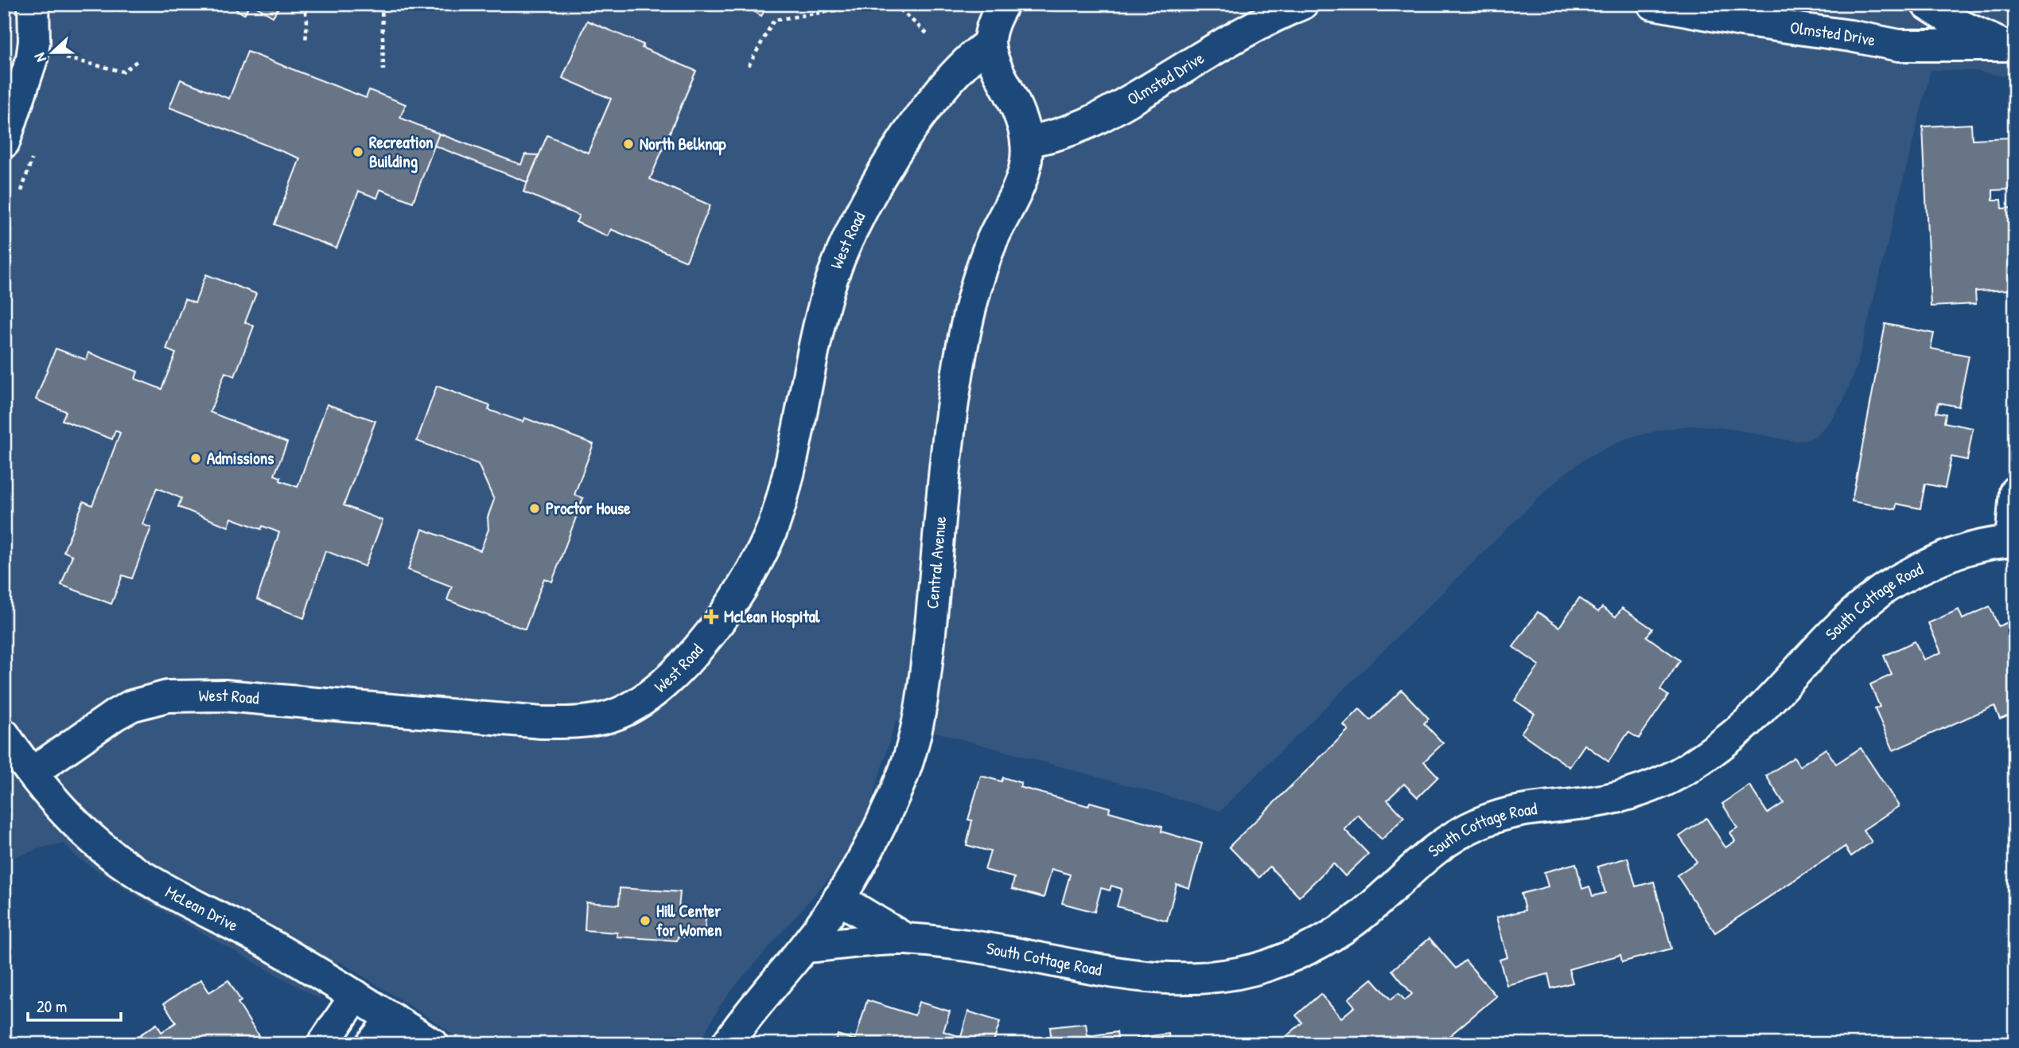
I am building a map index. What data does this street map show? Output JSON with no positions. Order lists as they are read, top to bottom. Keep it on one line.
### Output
{"streets":{"street":["Olmsted Drive","West Road","Central Avenue","South Cottage Road","McLean Drive"]},"crossings":[["Olmsted Drive","Central Avenue"],["West Road","Central Avenue"],["West Road","McLean Drive"],["Central Avenue","South Cottage Road"]],"places":{"other":["North Belknap","Recreation Building","Admissions","Proctor House","Hill Center for Women"],"health":["McLean Hospital"]},"scale_bar":"20 m","north":"left"}
